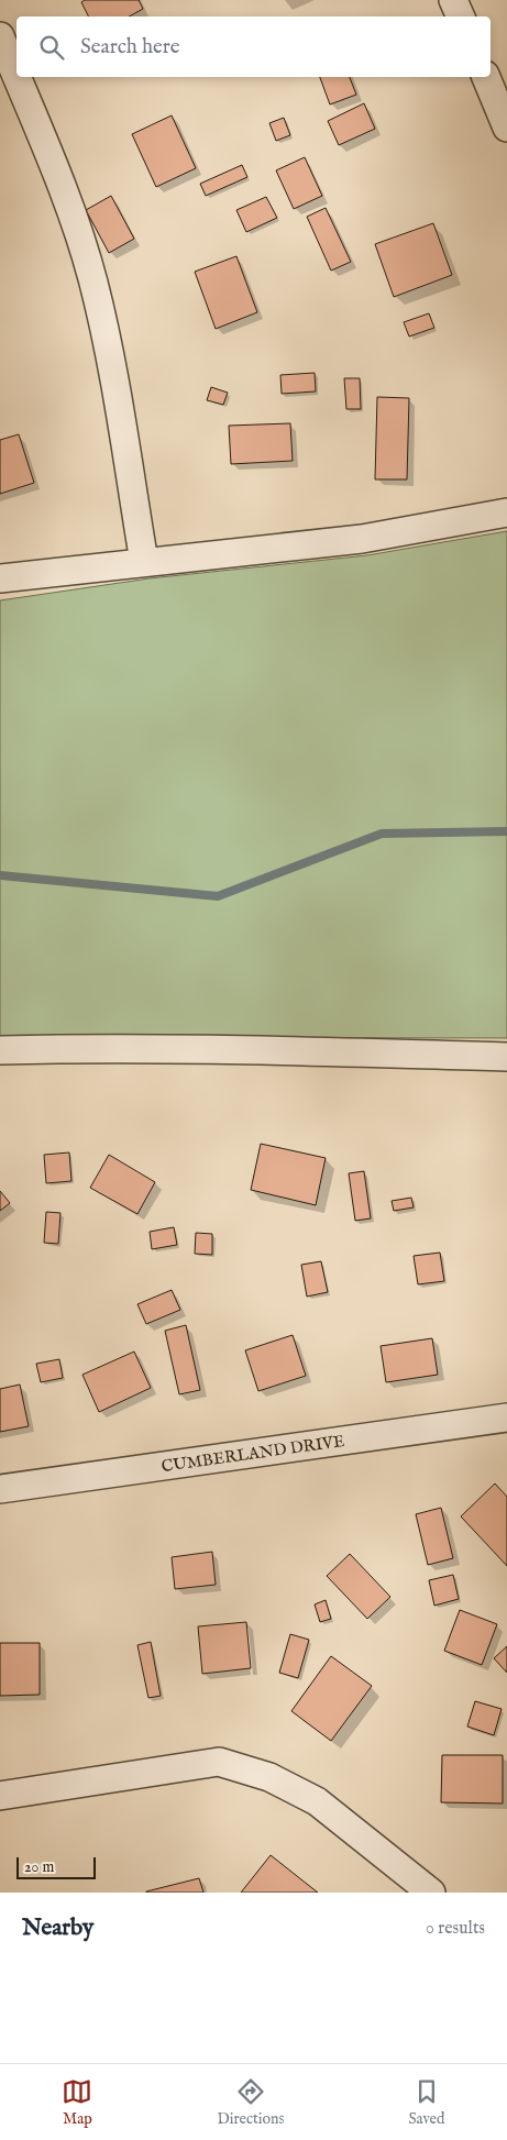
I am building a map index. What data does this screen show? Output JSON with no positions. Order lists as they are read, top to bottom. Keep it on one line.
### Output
{"streets":{"street":["CUMBERLAND DRIVE"]},"scale_bar":"20 m","page":{"search":"Search here","scale":"20 m","heading":["Nearby","0 results"],"nav":["Map","Directions","Saved"]}}
